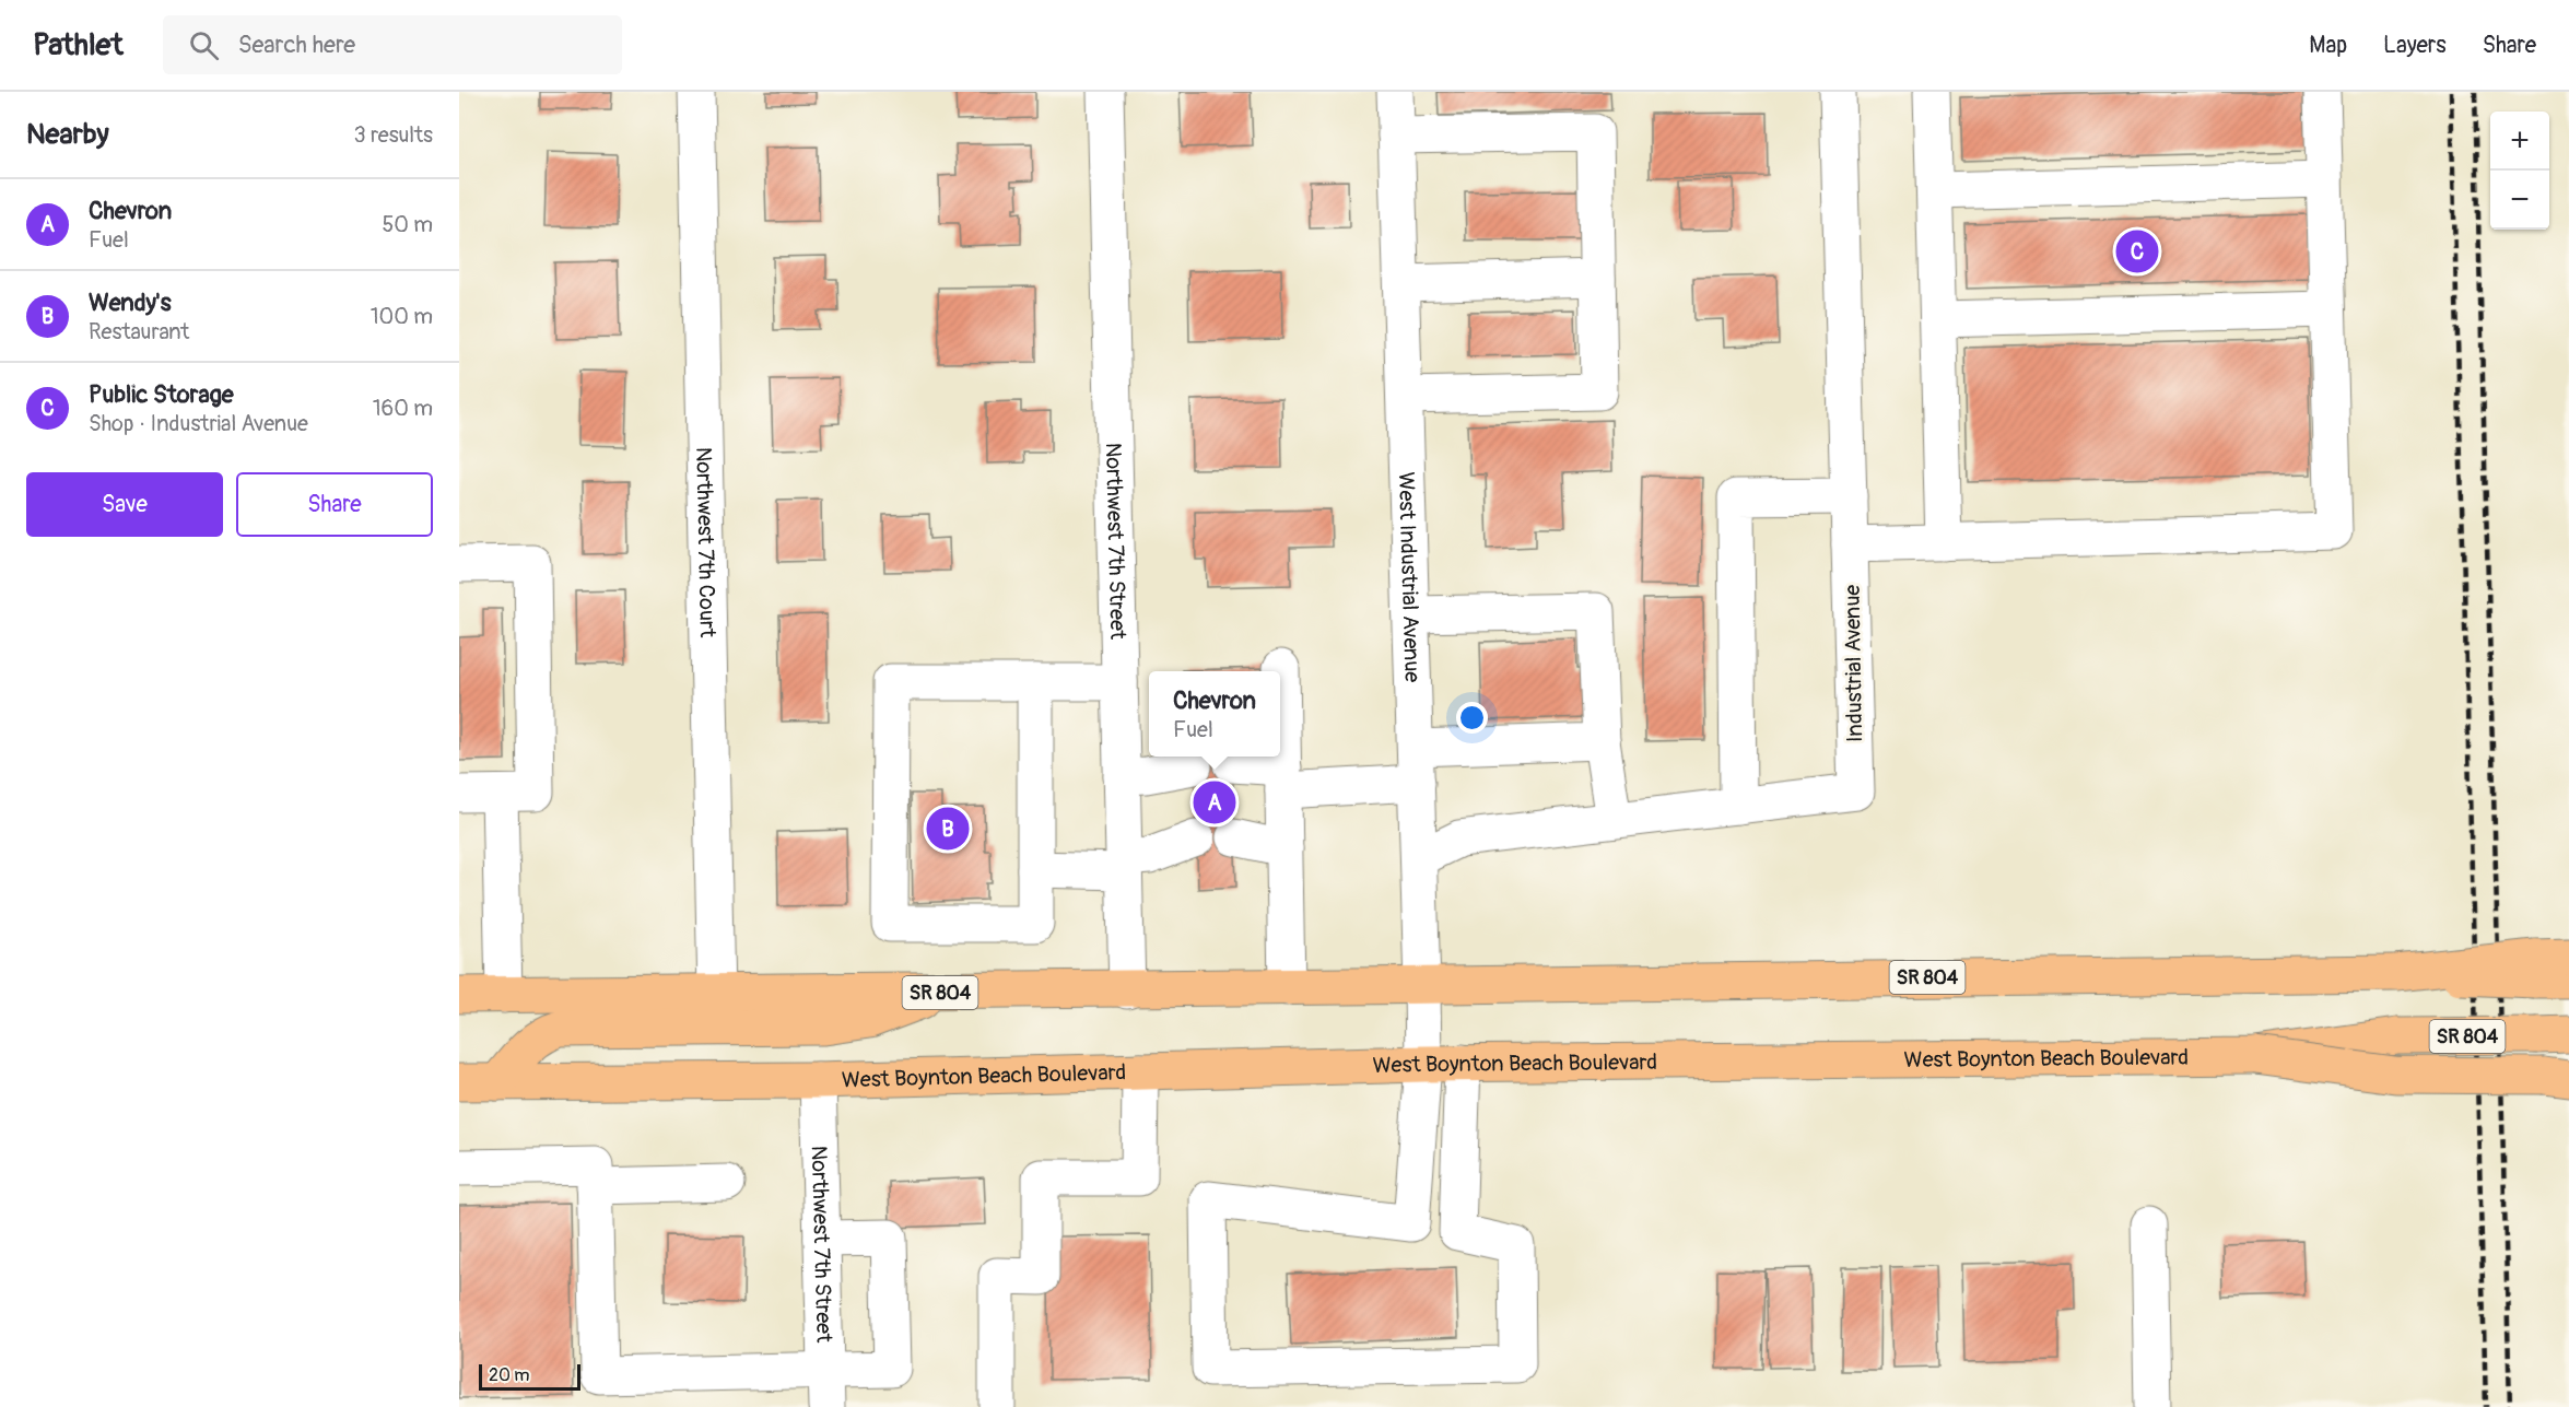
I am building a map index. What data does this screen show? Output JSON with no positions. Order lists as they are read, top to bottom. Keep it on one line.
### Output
{"streets":{"main road":["SR 804","West Boynton Beach Boulevard"],"street":["Northwest 7th Street","Northwest 7th Court","West Industrial Avenue","Industrial Avenue"]},"crossings":[["Northwest 7th Street","SR 804"],["Northwest 7th Street","West Boynton Beach Boulevard"],["Northwest 7th Court","SR 804"],["West Industrial Avenue","Industrial Avenue"],["West Industrial Avenue","SR 804"],["West Industrial Avenue","West Boynton Beach Boulevard"]],"scale_bar":"20 m","page":{"header":"Pathlet","search":"Search here","nav":["Map","Layers","Share"],"heading":["Nearby","3 results"],"map_buttons":["+","−"],"list":[{"mark":"A","name":"Chevron","note":"Fuel","value":"50 m"},{"mark":"B","name":"Wendy's","note":"Restaurant","value":"100 m"},{"mark":"C","name":"Public Storage","note":"Shop · Industrial Avenue","value":"160 m"}],"pins":["C","A","B"],"buttons":["Save","Share"],"popup":["Chevron","Fuel"],"scale":"20 m"}}
